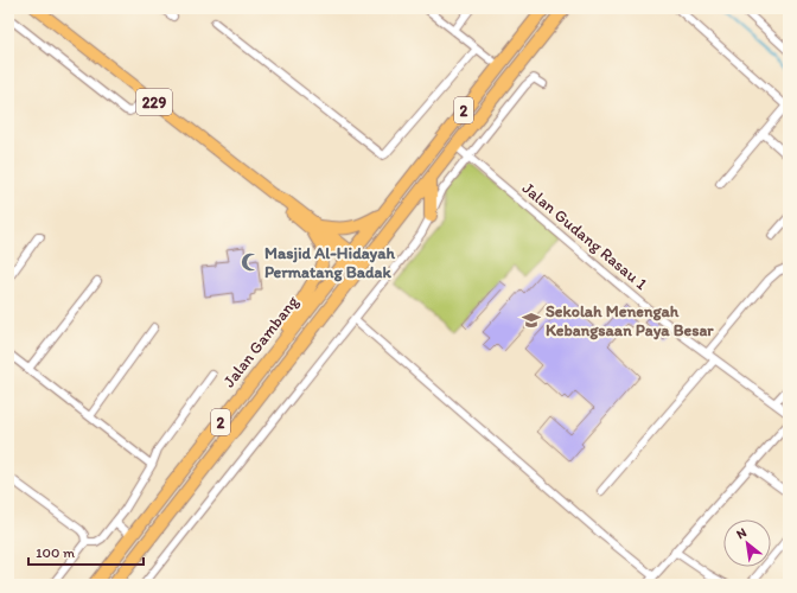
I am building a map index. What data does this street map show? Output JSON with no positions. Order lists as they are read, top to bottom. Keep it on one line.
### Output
{"streets":{"highway":["2","Jalan Gambang"],"main road":["229"],"street":["Jalan Gudang Rasau 1"]},"crossings":[["229","Jalan Gambang"],["Jalan Gudang Rasau 1","Jalan Gambang"]],"places":{"mosque":["Masjid Al-Hidayah Permatang Badak"],"school or university":["Sekolah Menengah Kebangsaan Paya Besar"]},"scale_bar":"100 m","north":"top left"}
